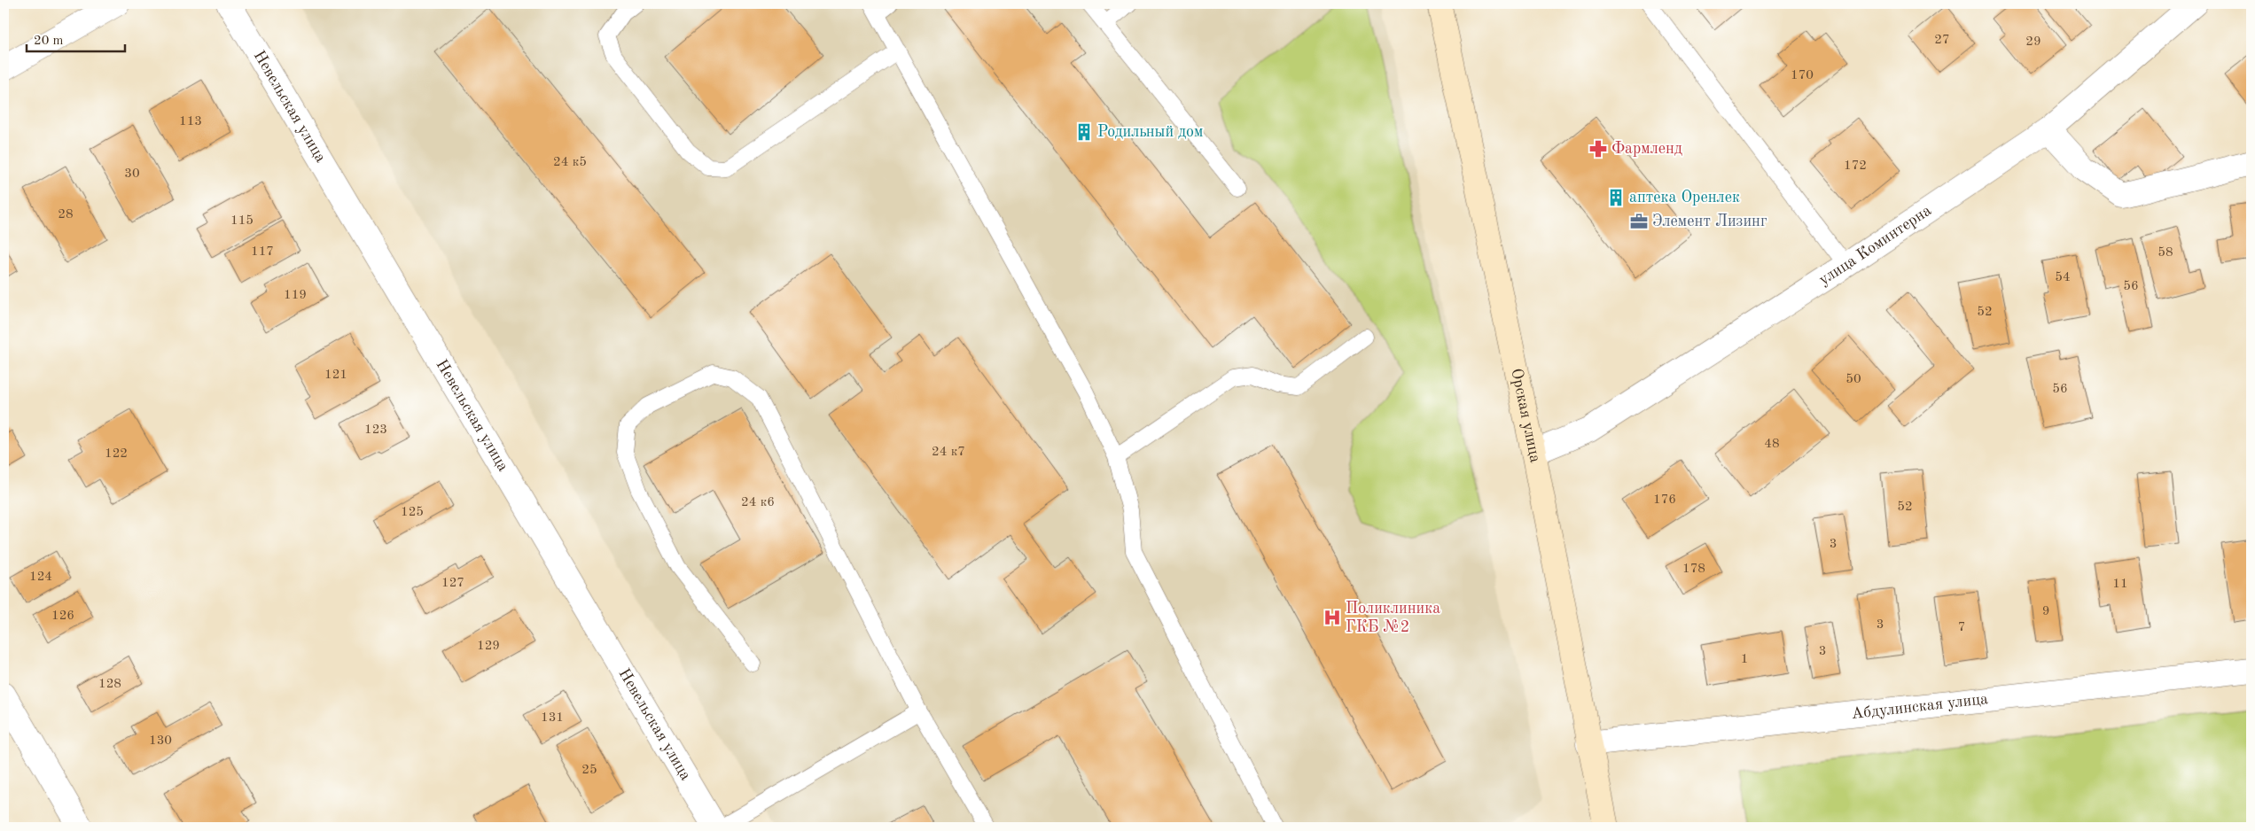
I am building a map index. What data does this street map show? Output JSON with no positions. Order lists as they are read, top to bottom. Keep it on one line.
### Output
{"streets":{"main road":["Орская улица"],"street":["Невельская улица","улица Коминтерна","Абдулинская улица"]},"crossings":[["улица Коминтерна","Орская улица"],["Орская улица","Абдулинская улица"]],"places":{"building":["Родильный дом","аптека Оренлек"],"pharmacy":["Фармленд"],"office":["Элемент Лизинг"],"hospital":["Поликлиника ГКБ №2"]},"house_numbers":["27","29","170","113","24 к5","172","30","28","115","117","58","54","56","119","52","121","50","56","123","48","24 к7","122","176","24 к6","52","125","3","178","124","127","11","9","126","3","7","129","3","1","128","131","130","25"],"scale_bar":"20 m"}
